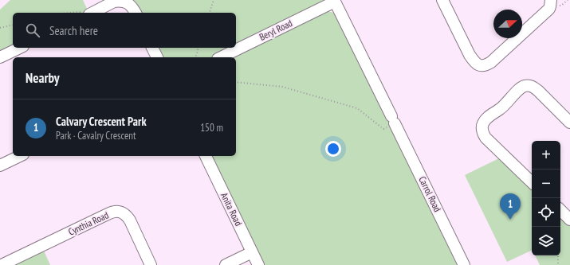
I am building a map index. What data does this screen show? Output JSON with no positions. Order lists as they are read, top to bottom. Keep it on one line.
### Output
{"streets":{"street":["Beryl Road","Carrol Road","Anita Road","Cynthia Road"]},"crossings":[["Beryl Road","Carrol Road"]],"north":"right","page":{"search":"Search here","heading":"Nearby","list":[{"mark":"1","name":"Calvary Crescent Park","note":"Park · Cavalry Crescent","value":"150 m"}],"map_buttons":["+","−"],"pins":"1"}}
